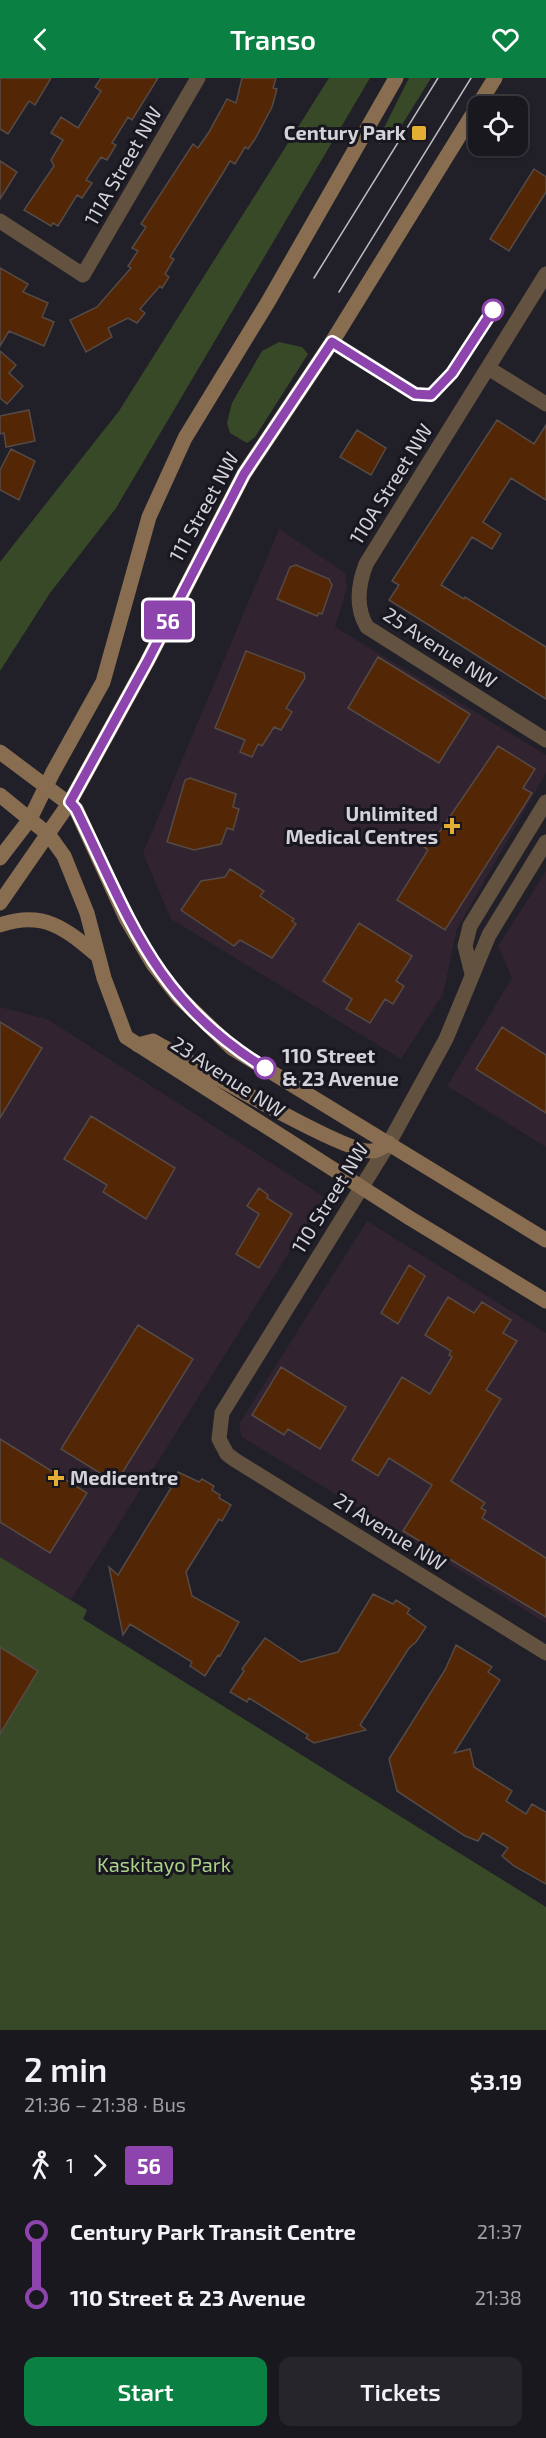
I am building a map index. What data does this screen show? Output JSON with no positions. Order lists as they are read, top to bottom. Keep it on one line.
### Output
{"streets":{"main road":["111 Street NW","23 Avenue NW"],"street":["111A Street NW","110A Street NW","25 Avenue NW","110 Street NW","21 Avenue NW"]},"crossings":[["110A Street NW","25 Avenue NW"],["111 Street NW","23 Avenue NW"],["23 Avenue NW","110 Street NW"],["110 Street NW","21 Avenue NW"]],"parks":["Kaskitayo Park"],"places":{"transit":["Century Park"],"health":["Unlimited Medical Centres","Medicentre"],"other":["110 Street & 23 Avenue"]},"lines":["bus line 56"],"page":{"header":"Transo","on_map":"56","heading":["2 min","21:36 – 21:38 · Bus","$3.19"],"legs":["1","56"],"list":[{"name":"Century Park Transit Centre","value":"21:37"},{"name":"110 Street & 23 Avenue","value":"21:38"}],"buttons":["Start","Tickets"]}}
